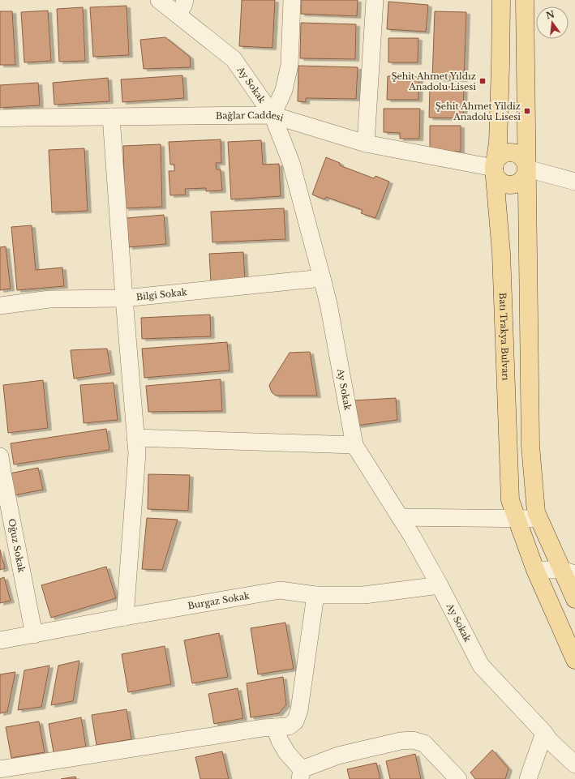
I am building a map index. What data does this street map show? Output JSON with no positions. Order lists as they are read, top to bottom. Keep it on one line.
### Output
{"streets":{"main road":["Batı Trakya Bulvarı"],"street":["Ay Sokak","Bağlar Caddesi","Bilgi Sokak","Oğuz Sokak","Burgaz Sokak"]},"crossings":[["Ay Sokak","Bağlar Caddesi"],["Ay Sokak","Bilgi Sokak"],["Ay Sokak","Burgaz Sokak"],["Bağlar Caddesi","Batı Trakya Bulvarı"],["Oğuz Sokak","Burgaz Sokak"]],"places":{"transit":["Şehit Ahmet Yıldız Anadolu Lisesi","Şehit Ahmet Yildiz Anadolu Lisesi"]},"north":"top"}
